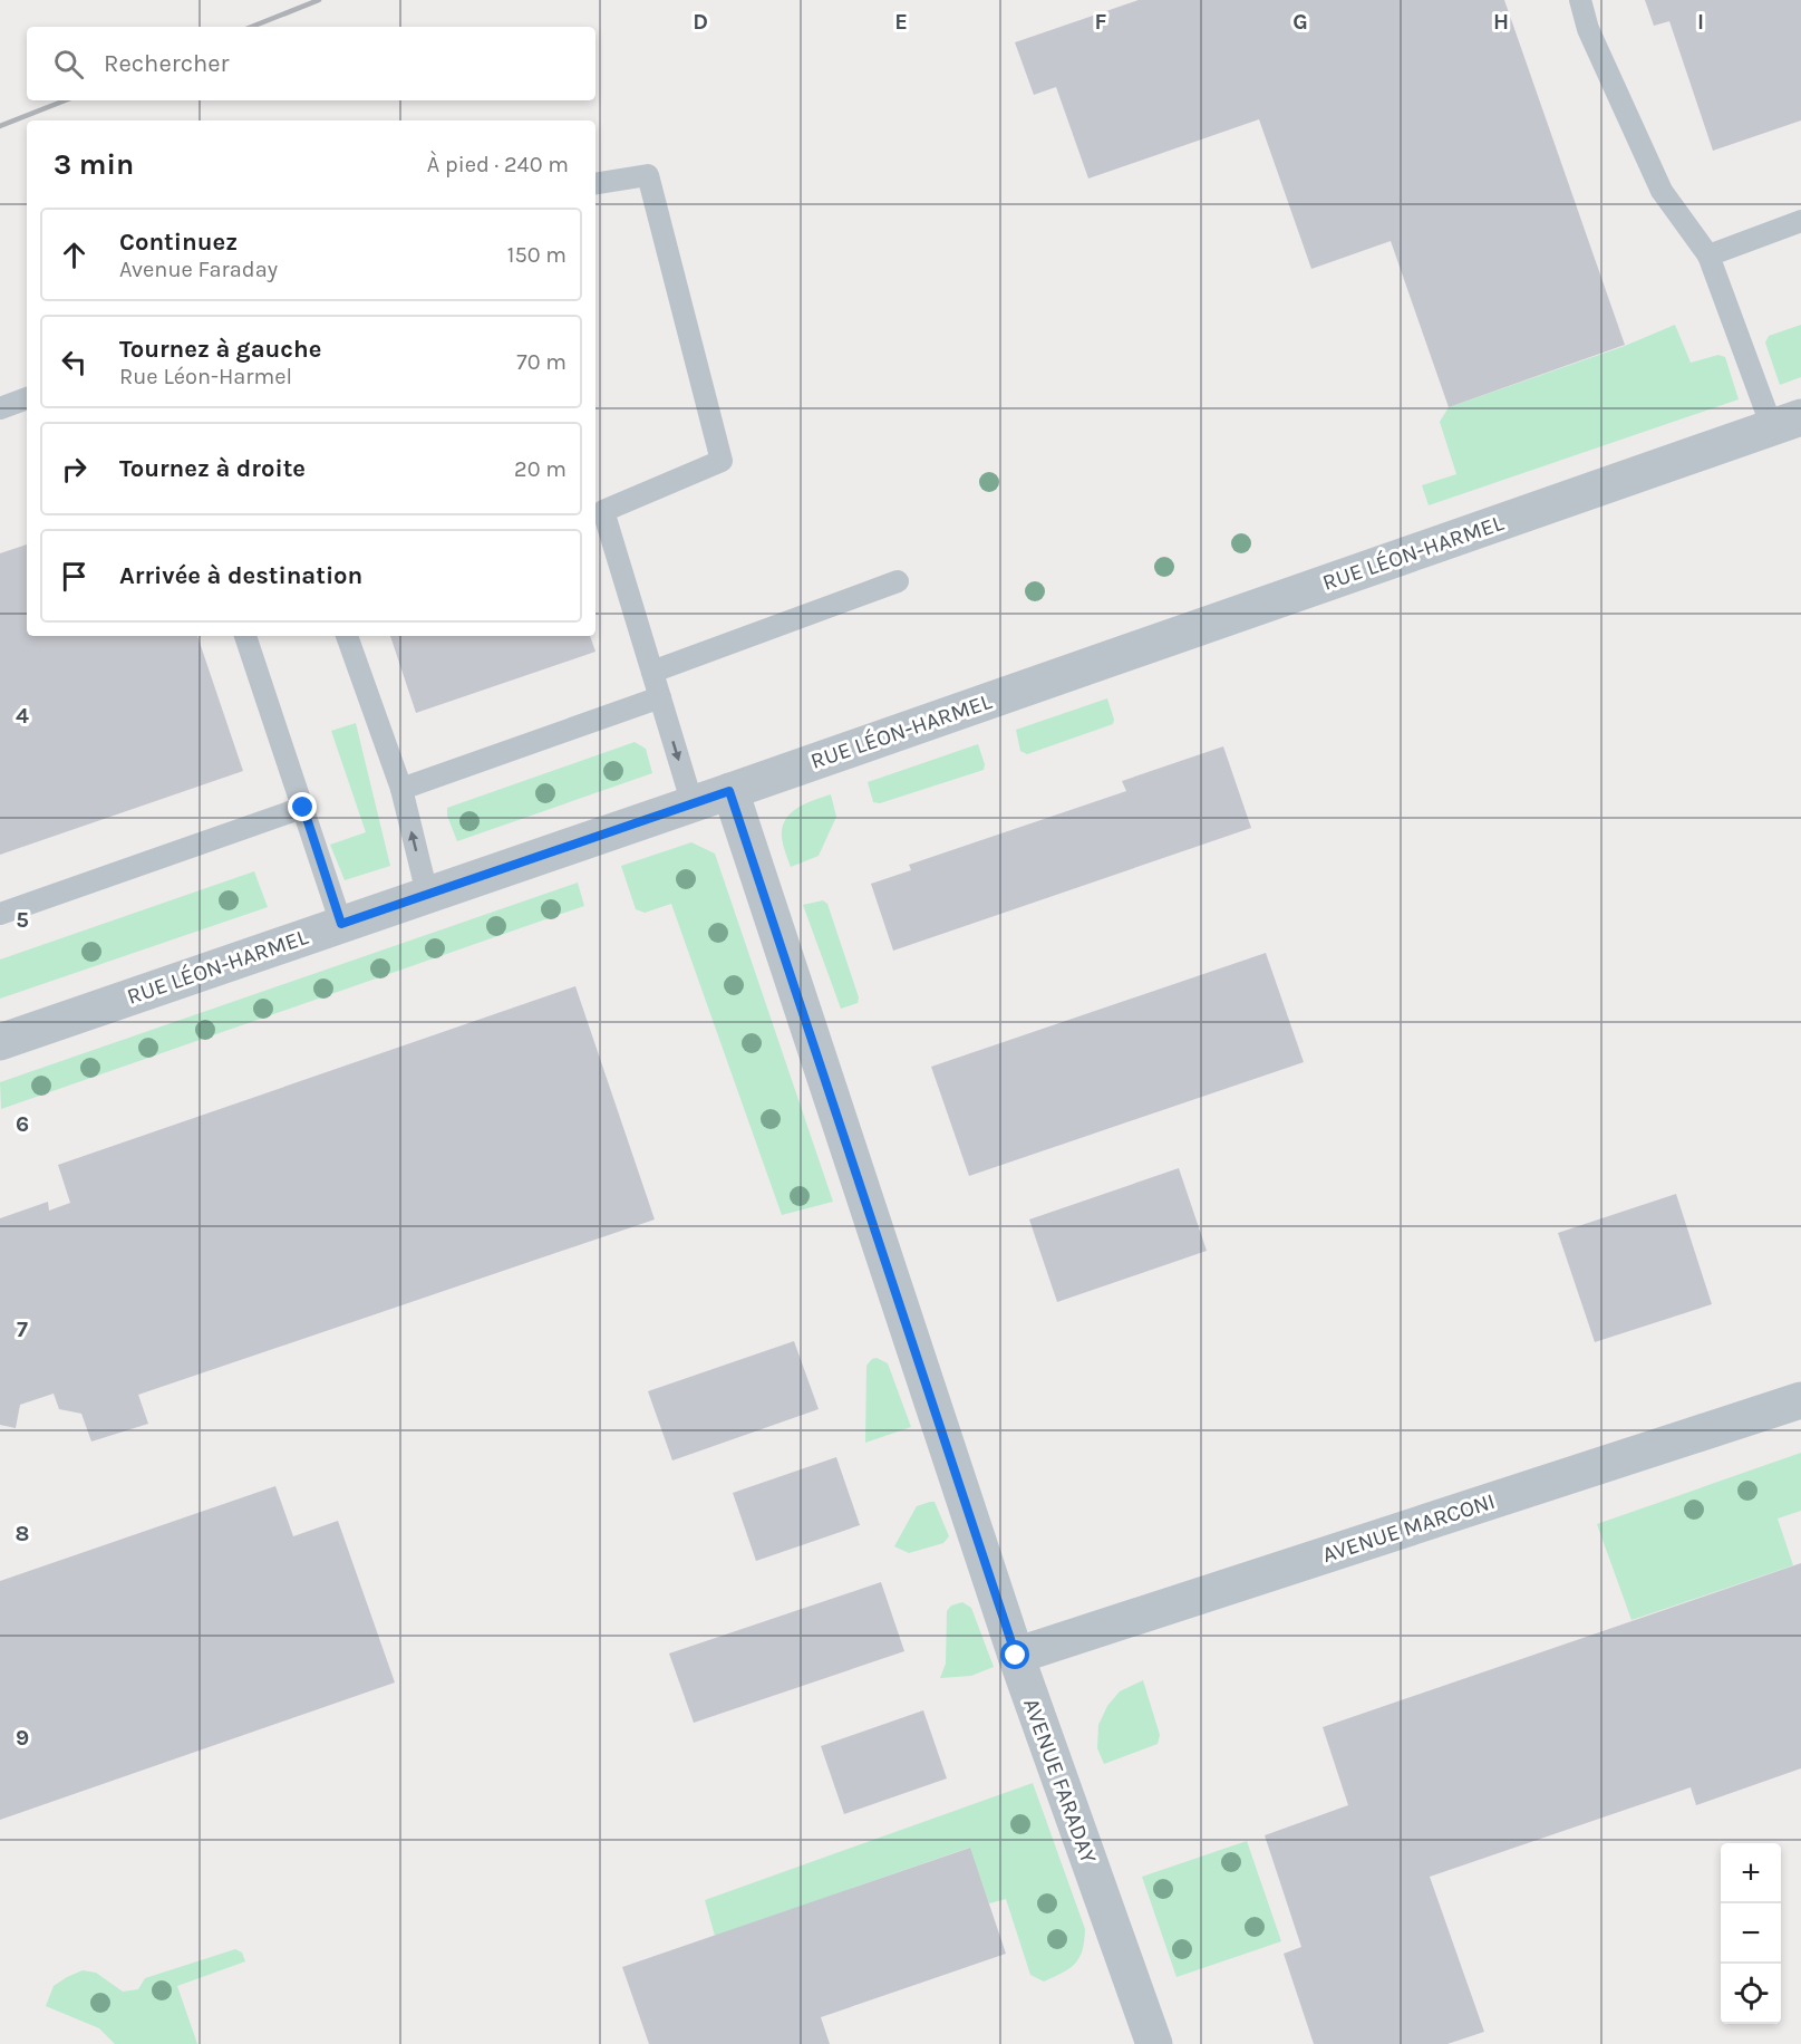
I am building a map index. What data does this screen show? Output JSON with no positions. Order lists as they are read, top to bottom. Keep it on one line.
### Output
{"streets":{"street":["RUE LÉON-HARMEL","AVENUE MARCONI","AVENUE FARADAY"]},"crossings":[["RUE LÉON-HARMEL","AVENUE FARADAY"],["AVENUE MARCONI","AVENUE FARADAY"]],"page":{"search":"Rechercher","heading":["3 min","À pied · 240 m"],"list":[["Continuez","Avenue Faraday","150 m"],["Tournez à gauche","Rue Léon-Harmel","70 m"],["Tournez à droite","20 m"],"Arrivée à destination"],"map_buttons":["+","−"]},"grid":{"columns":["D","E","F","G","H","I"],"rows":["4","5","6","7","8","9"]}}
